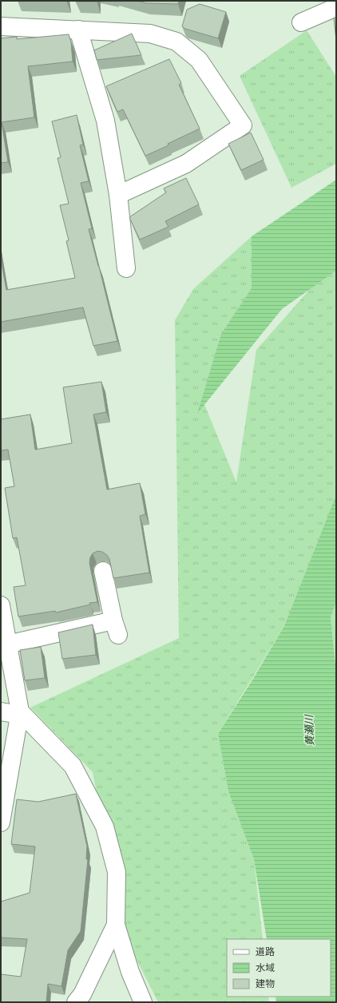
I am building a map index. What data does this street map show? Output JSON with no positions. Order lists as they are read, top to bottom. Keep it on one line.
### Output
{"water":["黄瀬川"],"legend":["道路","水域","建物"]}
